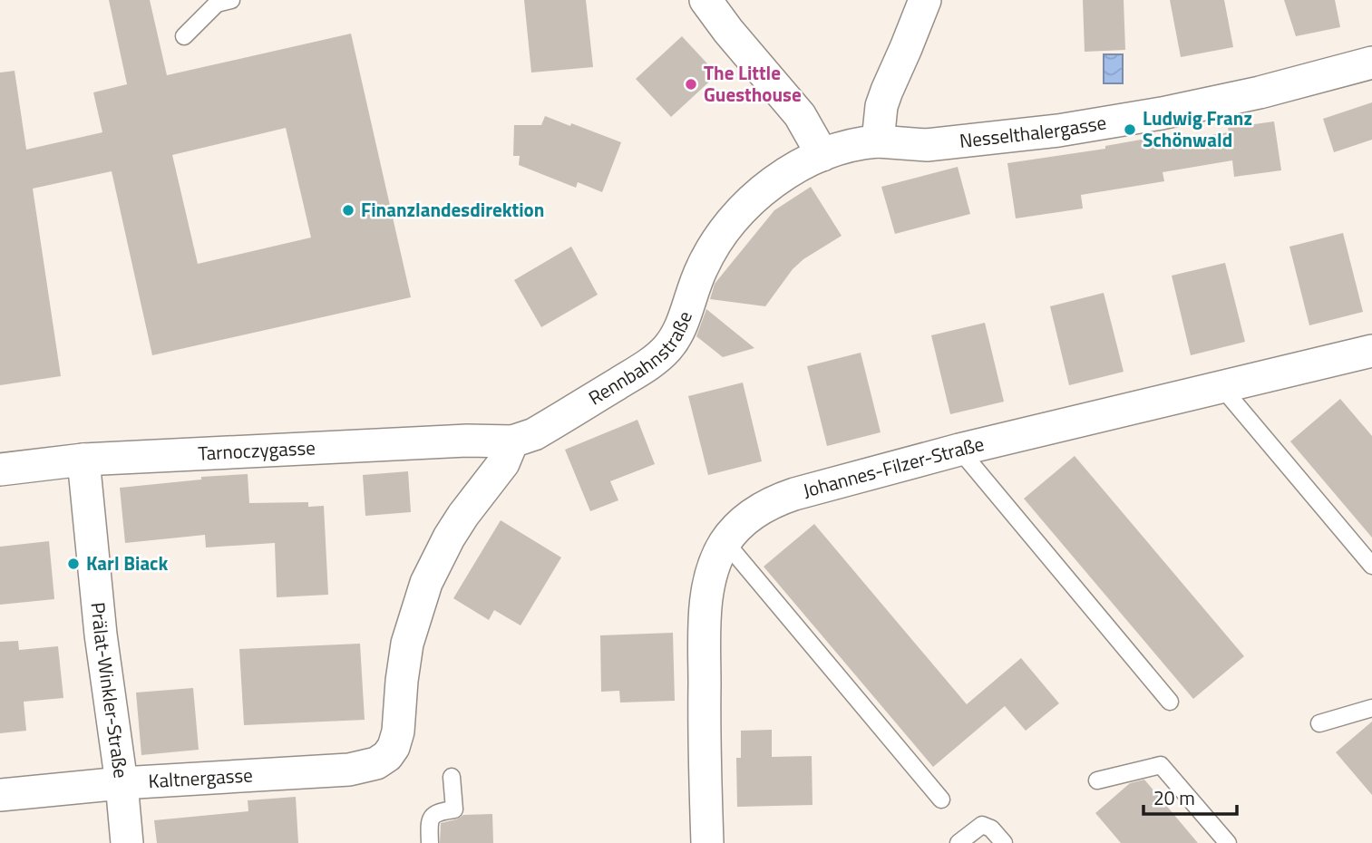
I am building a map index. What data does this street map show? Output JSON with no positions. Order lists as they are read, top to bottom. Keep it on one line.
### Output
{"streets":{"street":["Nesselthalergasse","Rennbahnstraße","Tarnoczygasse","Johannes-Filzer-Straße","Prälat-Winkler-Straße","Kaltnergasse"]},"crossings":[["Nesselthalergasse","Rennbahnstraße"],["Rennbahnstraße","Tarnoczygasse"],["Rennbahnstraße","Kaltnergasse"],["Tarnoczygasse","Prälat-Winkler-Straße"],["Tarnoczygasse","Kaltnergasse"],["Prälat-Winkler-Straße","Kaltnergasse"]],"places":["The Little Guesthouse","Ludwig Franz Schönwald","Finanzlandesdirektion","Karl Biack"],"scale_bar":"20 m"}
